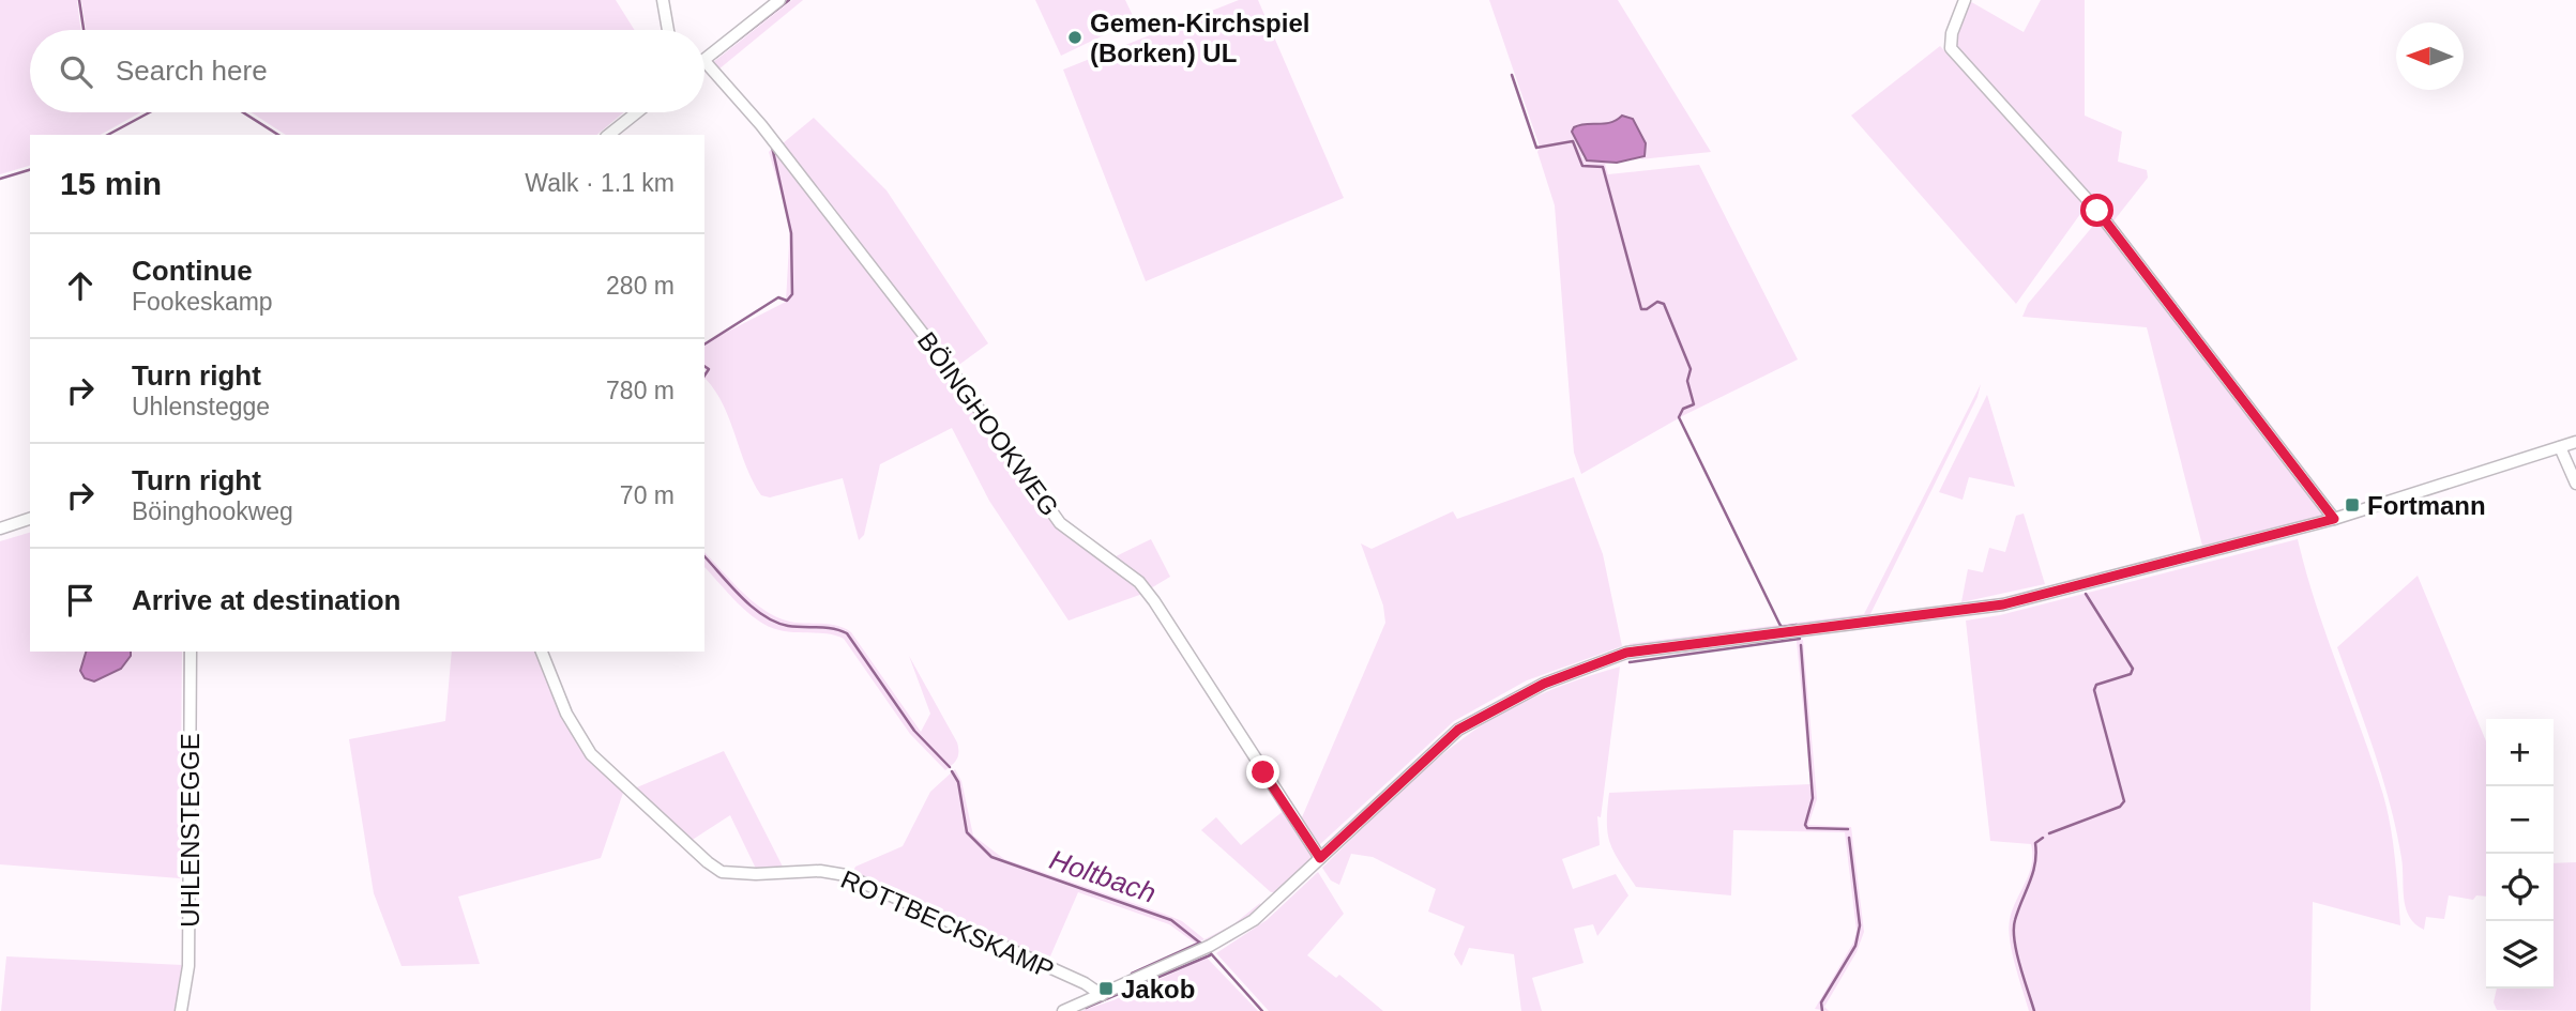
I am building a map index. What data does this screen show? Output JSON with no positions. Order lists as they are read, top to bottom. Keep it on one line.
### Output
{"streets":{"street":["BÖINGHOOKWEG","UHLENSTEGGE","ROTTBECKSKAMP"]},"water":["Holtbach"],"places":{"other":["Gemen-Kirchspiel (Borken) UL"],"transit":["Fortmann","Jakob"]},"north":"left","page":{"search":"Search here","heading":["15 min","Walk · 1.1 km"],"list":[["Continue","Fookeskamp","280 m"],["Turn right","Uhlenstegge","780 m"],["Turn right","Böinghookweg","70 m"],"Arrive at destination"],"map_buttons":["+","−"]}}
